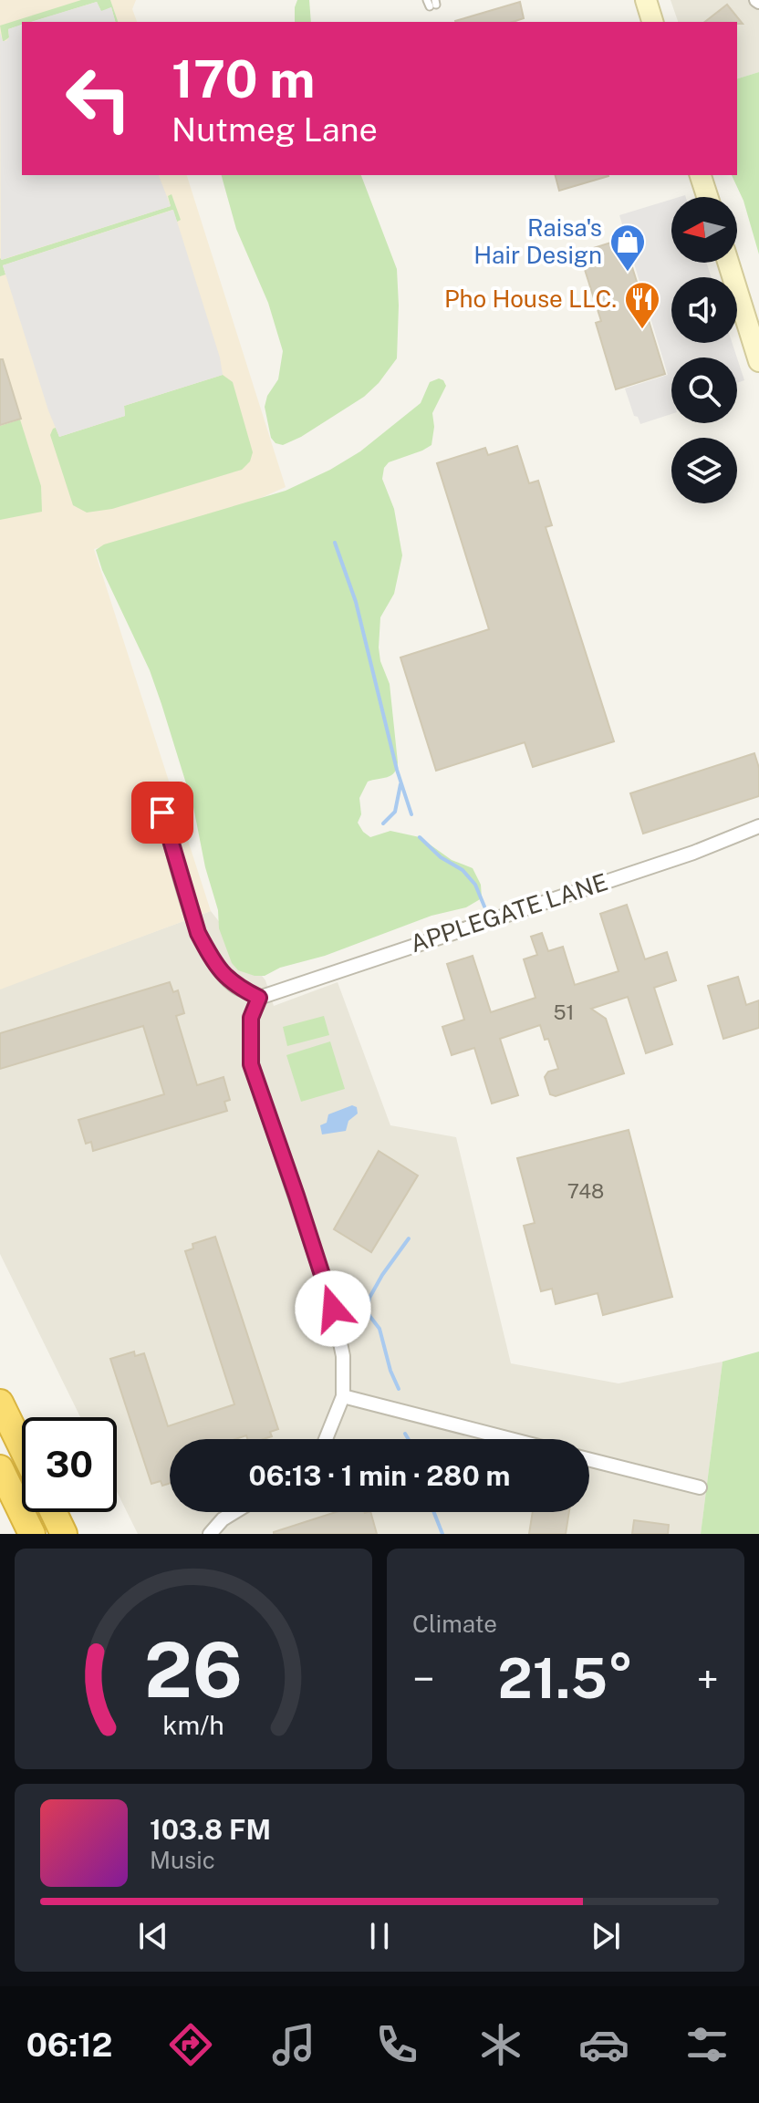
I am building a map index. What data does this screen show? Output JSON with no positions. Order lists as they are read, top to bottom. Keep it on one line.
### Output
{"streets":{"street":["APPLEGATE LANE"]},"places":{"shop":["Raisa's Hair Design"],"restaurant":["Pho House LLC."]},"house_numbers":["51","748"],"north":"left","page":{"turn":["170 m","Nutmeg Lane"],"limit":"30","trip":"06:13 · 1 min · 280 m","tile":"Climate","heat":["−","21.5°","+"],"song":["103.8 FM","Music"],"tabs":"06:12","gauge":["26","km/h"]}}
